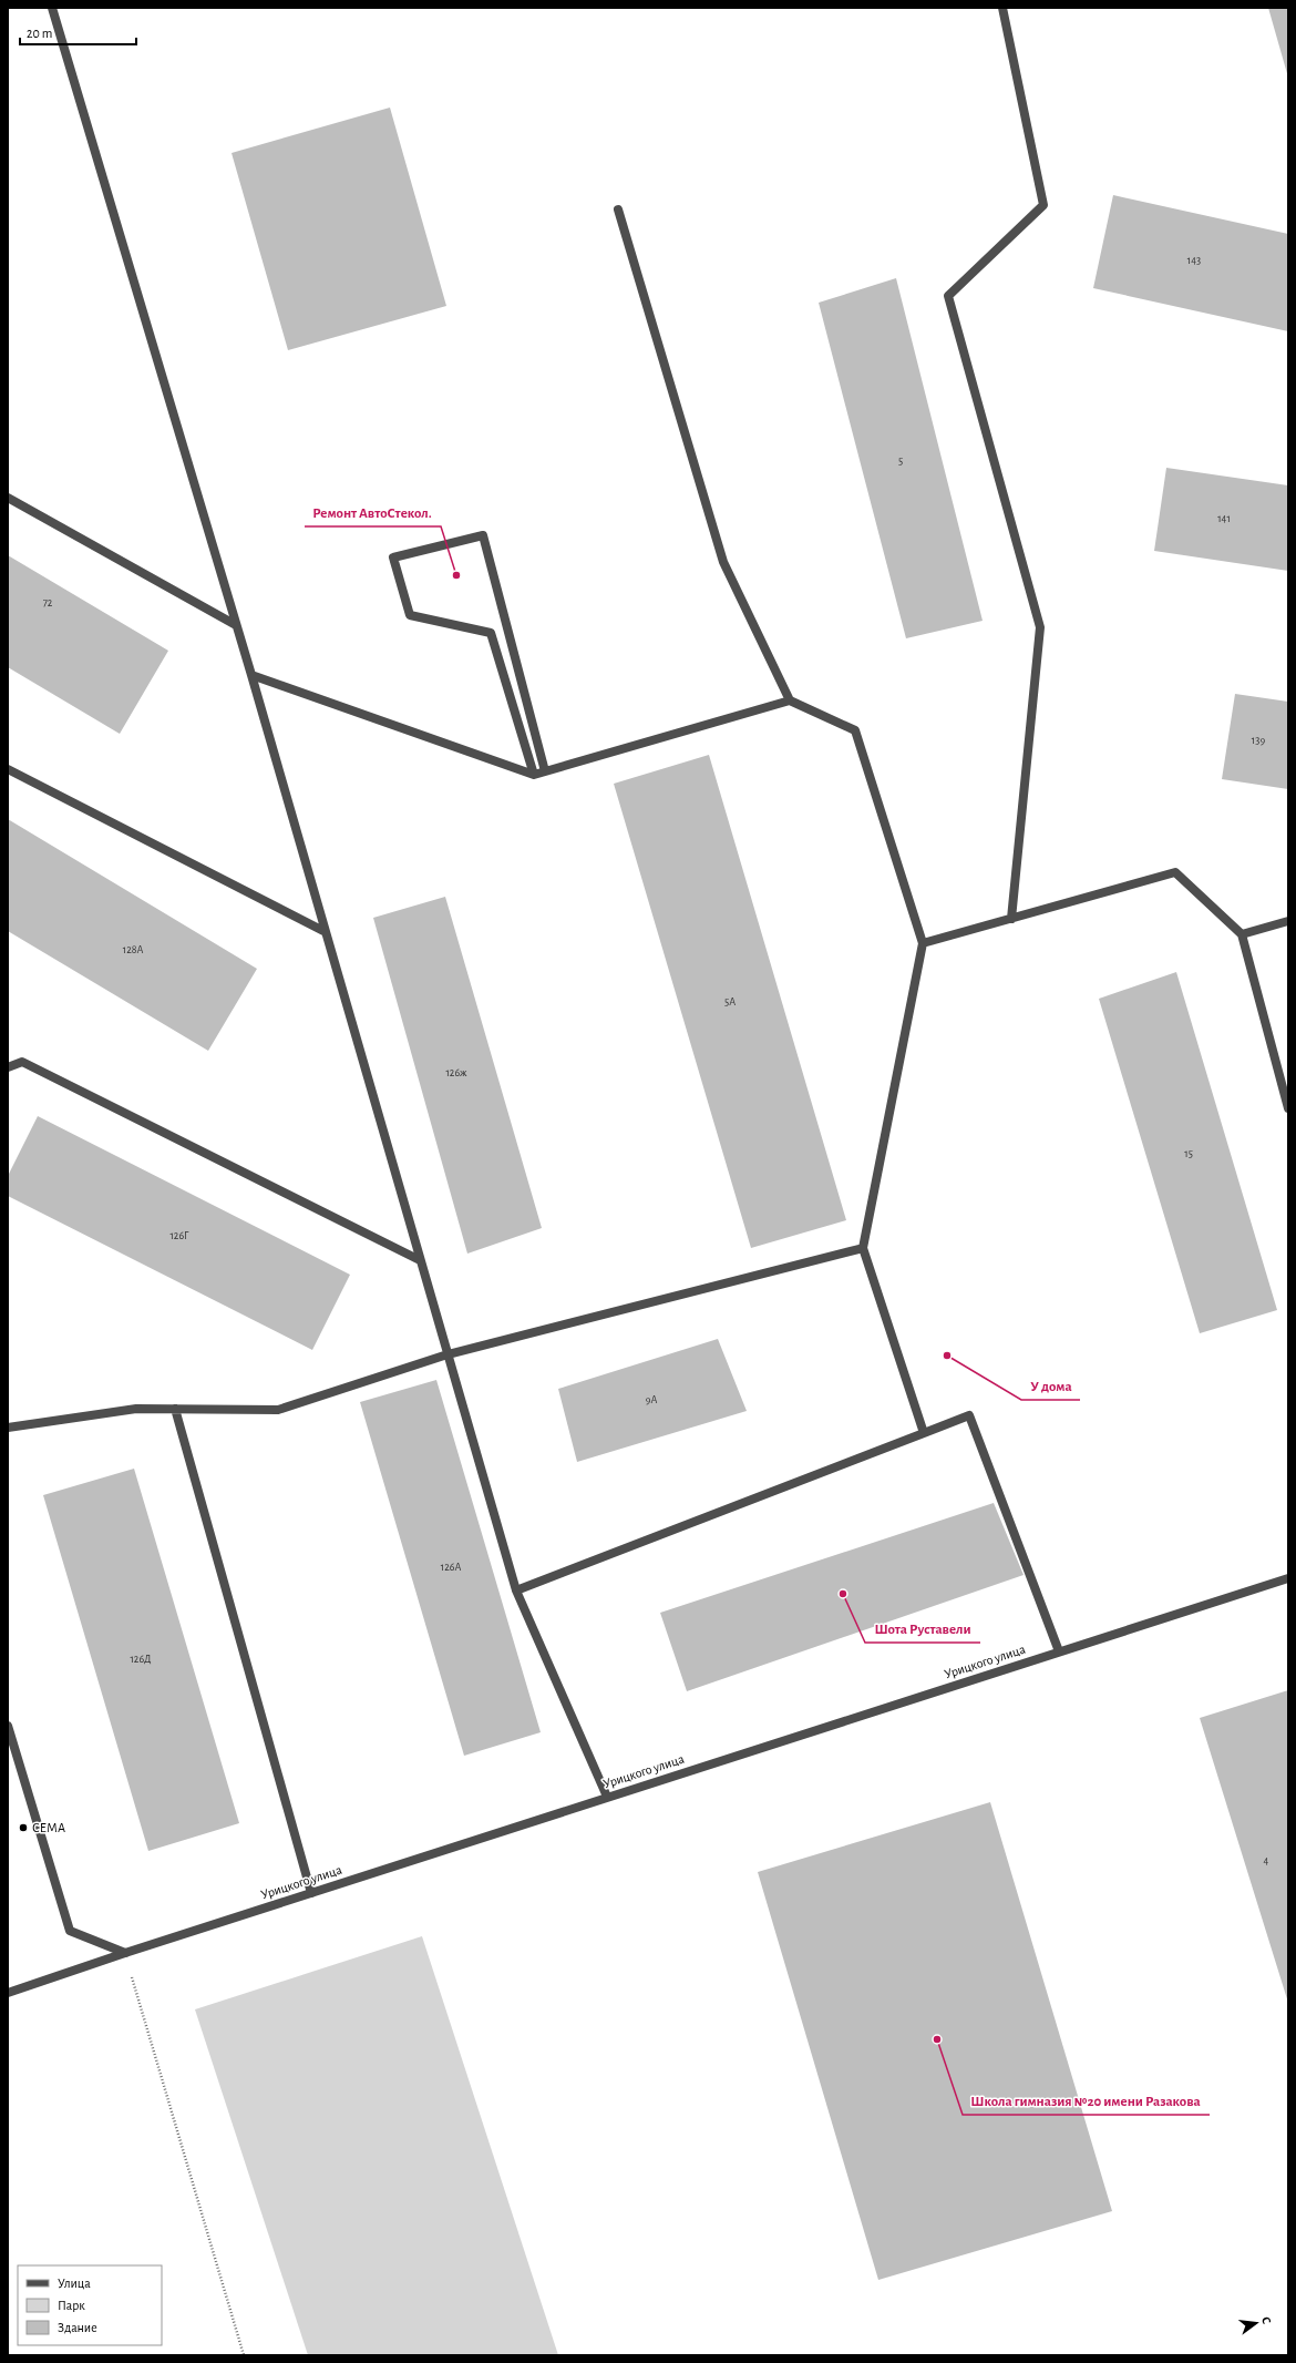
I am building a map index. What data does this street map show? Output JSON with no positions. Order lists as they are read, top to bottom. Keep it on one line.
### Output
{"streets":{"street":["Урицкого улица"]},"places":["Ремонт АвтоСтекол.","У дома","Шота Руставели","СЕМА","Школа гимназия №20 имени Разакова"],"house_numbers":["143","5","141","72","139","128А","5А","126ж","15","126Г","9А","126А","126Д","4"],"legend":["Улица","Парк","Здание"],"scale_bar":"20 m","north":"right"}
